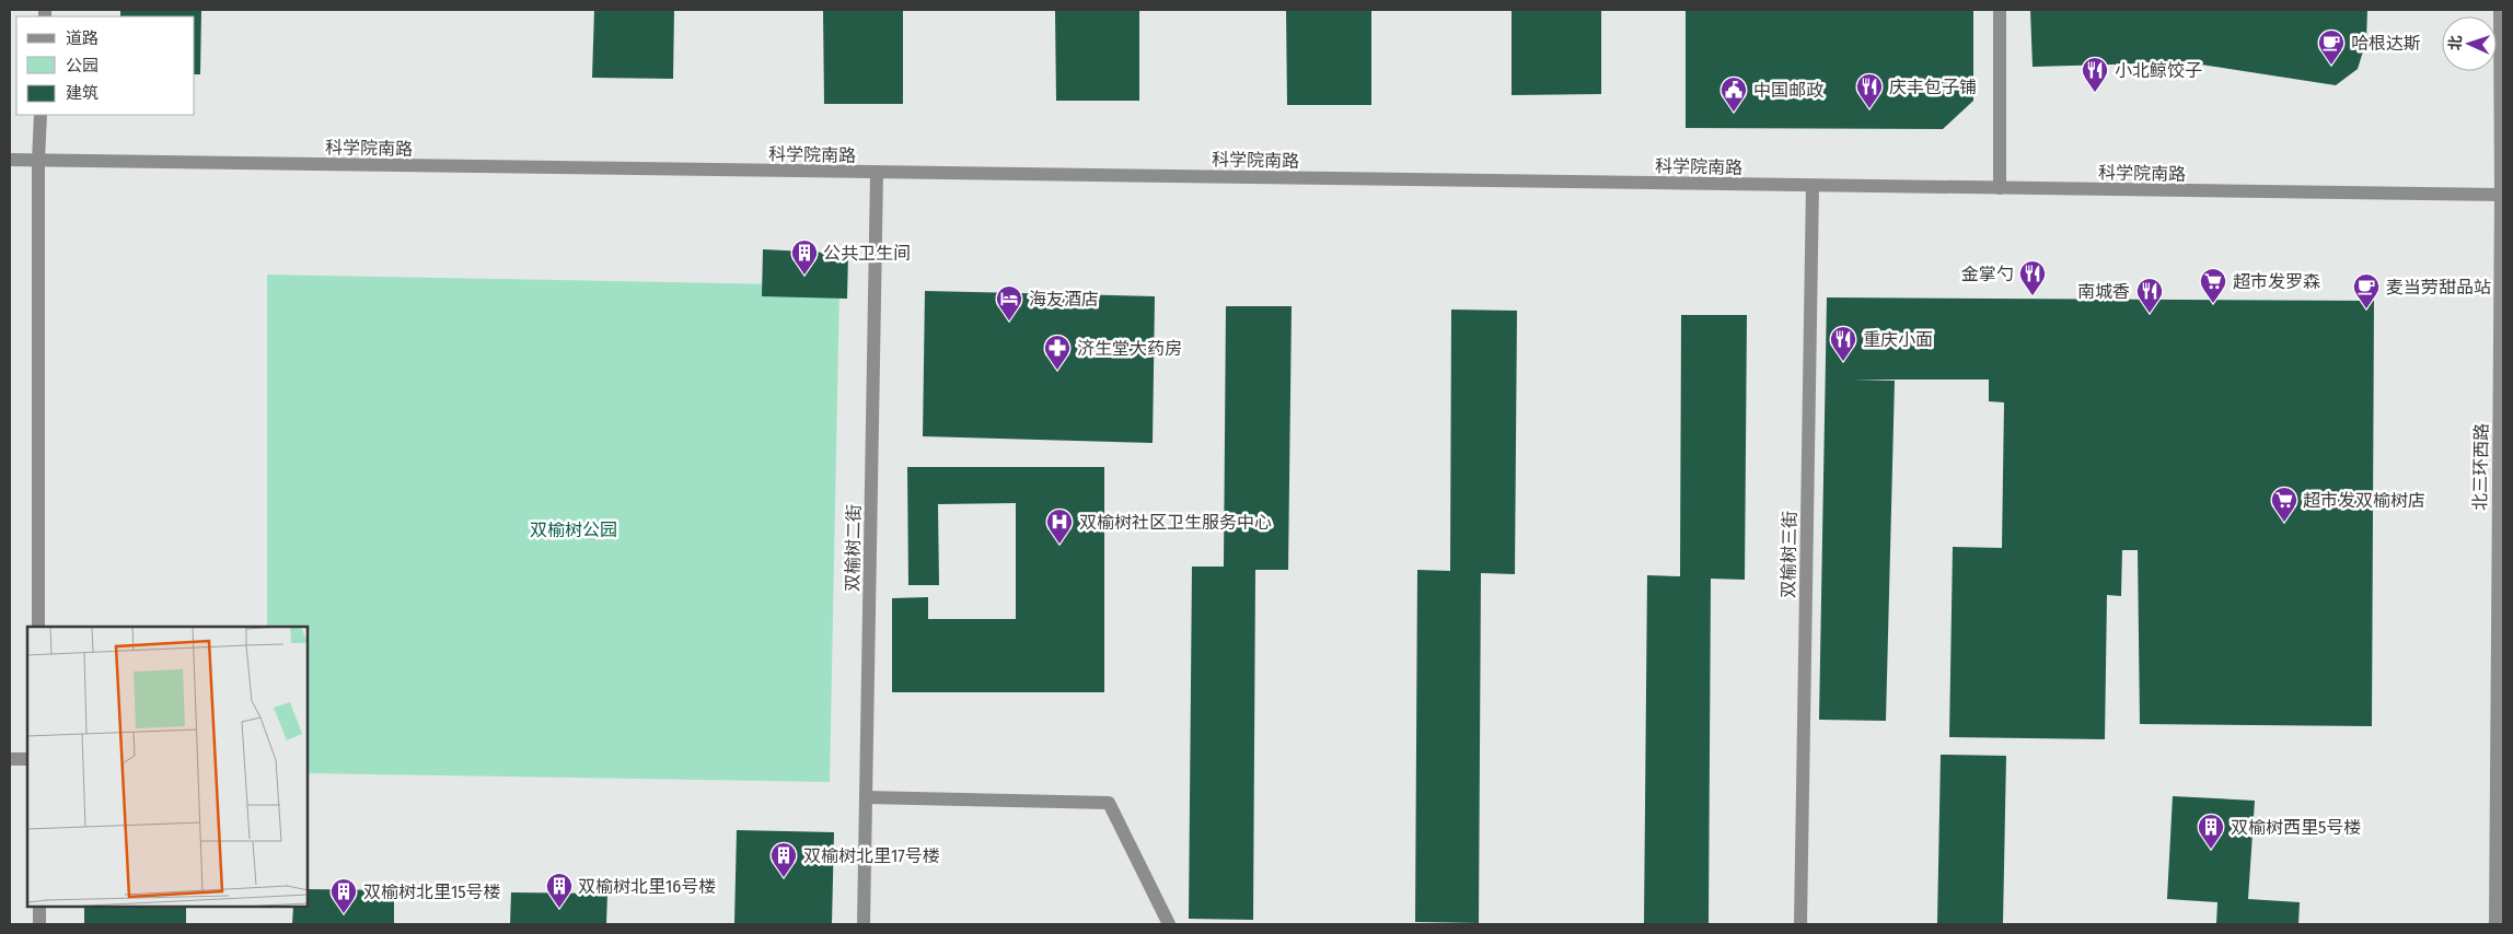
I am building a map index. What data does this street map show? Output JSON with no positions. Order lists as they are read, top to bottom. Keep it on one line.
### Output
{"streets":{"street":["科学院南路","北三环西路","双榆树二街","双榆树三街"]},"crossings":[["科学院南路","北三环西路"],["科学院南路","双榆树二街"],["科学院南路","双榆树三街"]],"parks":["双榆树公园"],"places":{"cafe":["哈根达斯","麦当劳甜品站"],"restaurant":["小北鲸饺子","庆丰包子铺","金掌勺","南城香","重庆小面"],"public building":["中国邮政"],"building":["公共卫生间","双榆树西里5号楼","双榆树北里17号楼","双榆树北里16号楼","双榆树北里15号楼"],"supermarket":["超市发罗森","超市发双榆树店"],"hotel":["海友酒店"],"pharmacy":["济生堂大药房"],"hospital":["双榆树社区卫生服务中心"]},"legend":["道路","公园","建筑"],"north":"left"}
